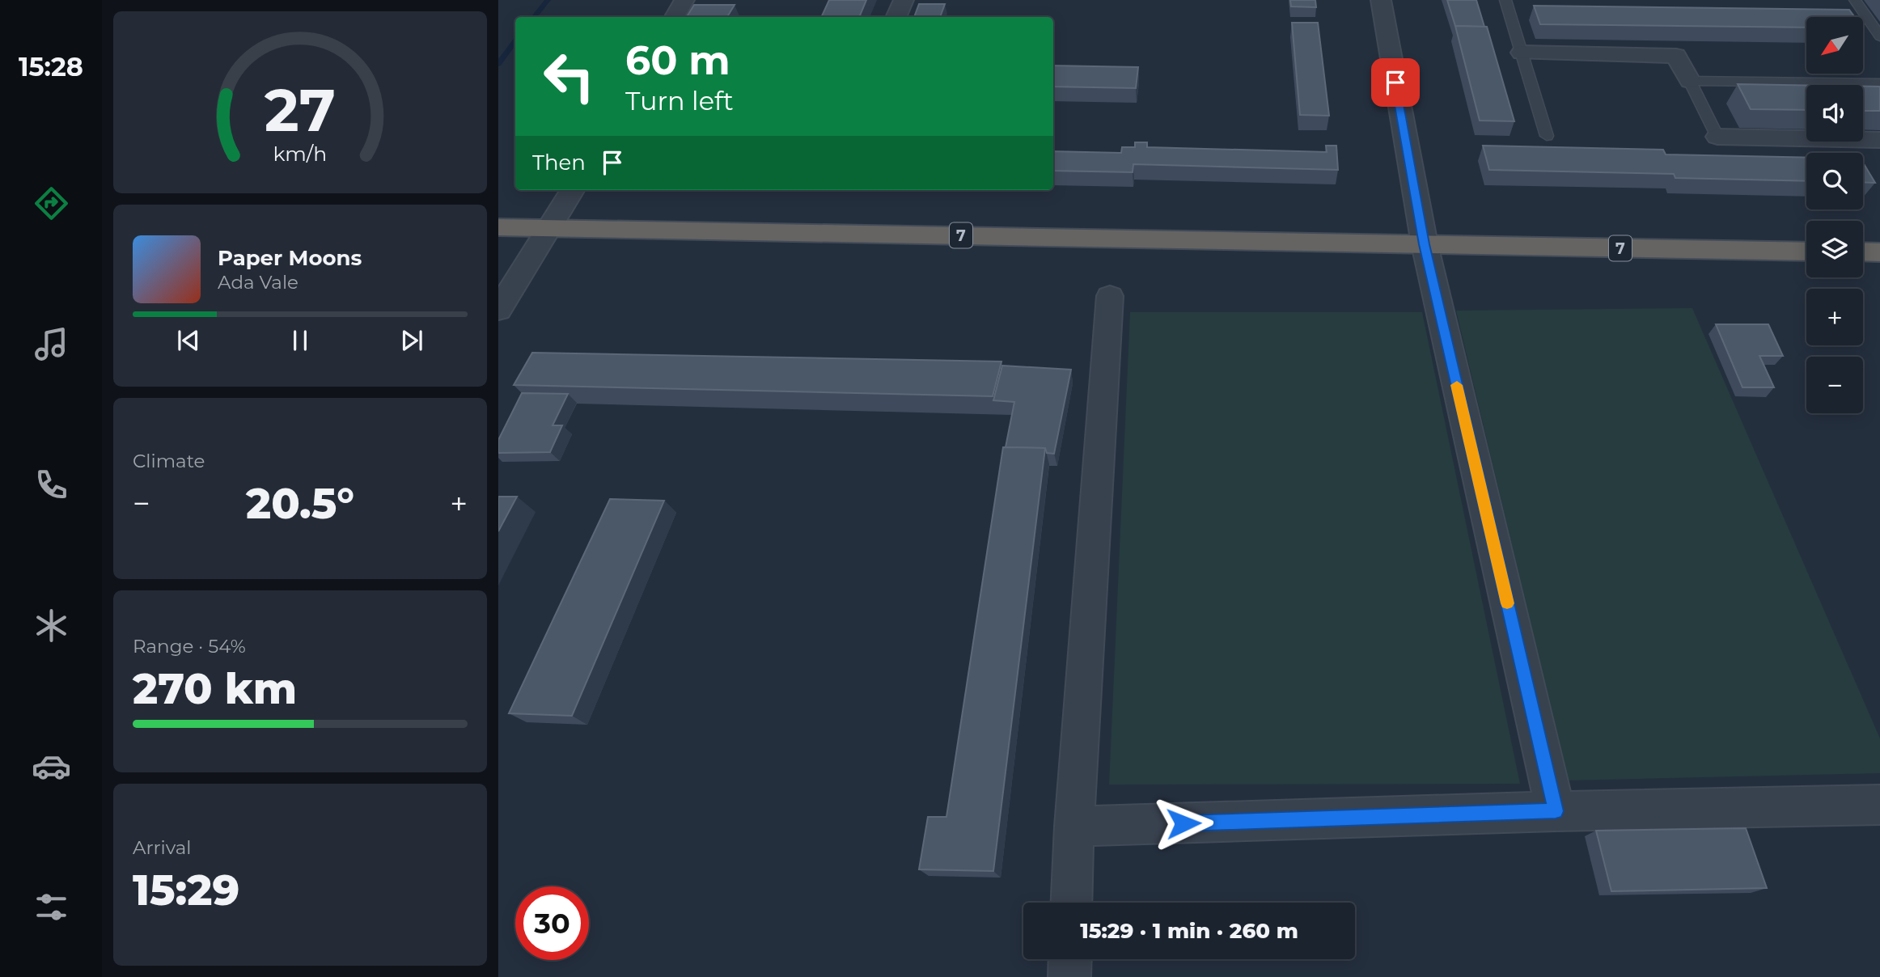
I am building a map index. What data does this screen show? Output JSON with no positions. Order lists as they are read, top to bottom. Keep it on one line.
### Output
{"streets":{"highway":["7"]},"north":"bottom left","page":{"tabs":"15:28","map_buttons":["+","−"],"turn":["60 m","Turn left"],"then":"Then","song":["Paper Moons","Ada Vale"],"tile":["Climate",["Range · 54%","270 km"],["Arrival","15:29"]],"heat":["−","20.5°","+"],"limit":"30","trip":"15:29 · 1 min · 260 m","gauge":["27","km/h"]}}
